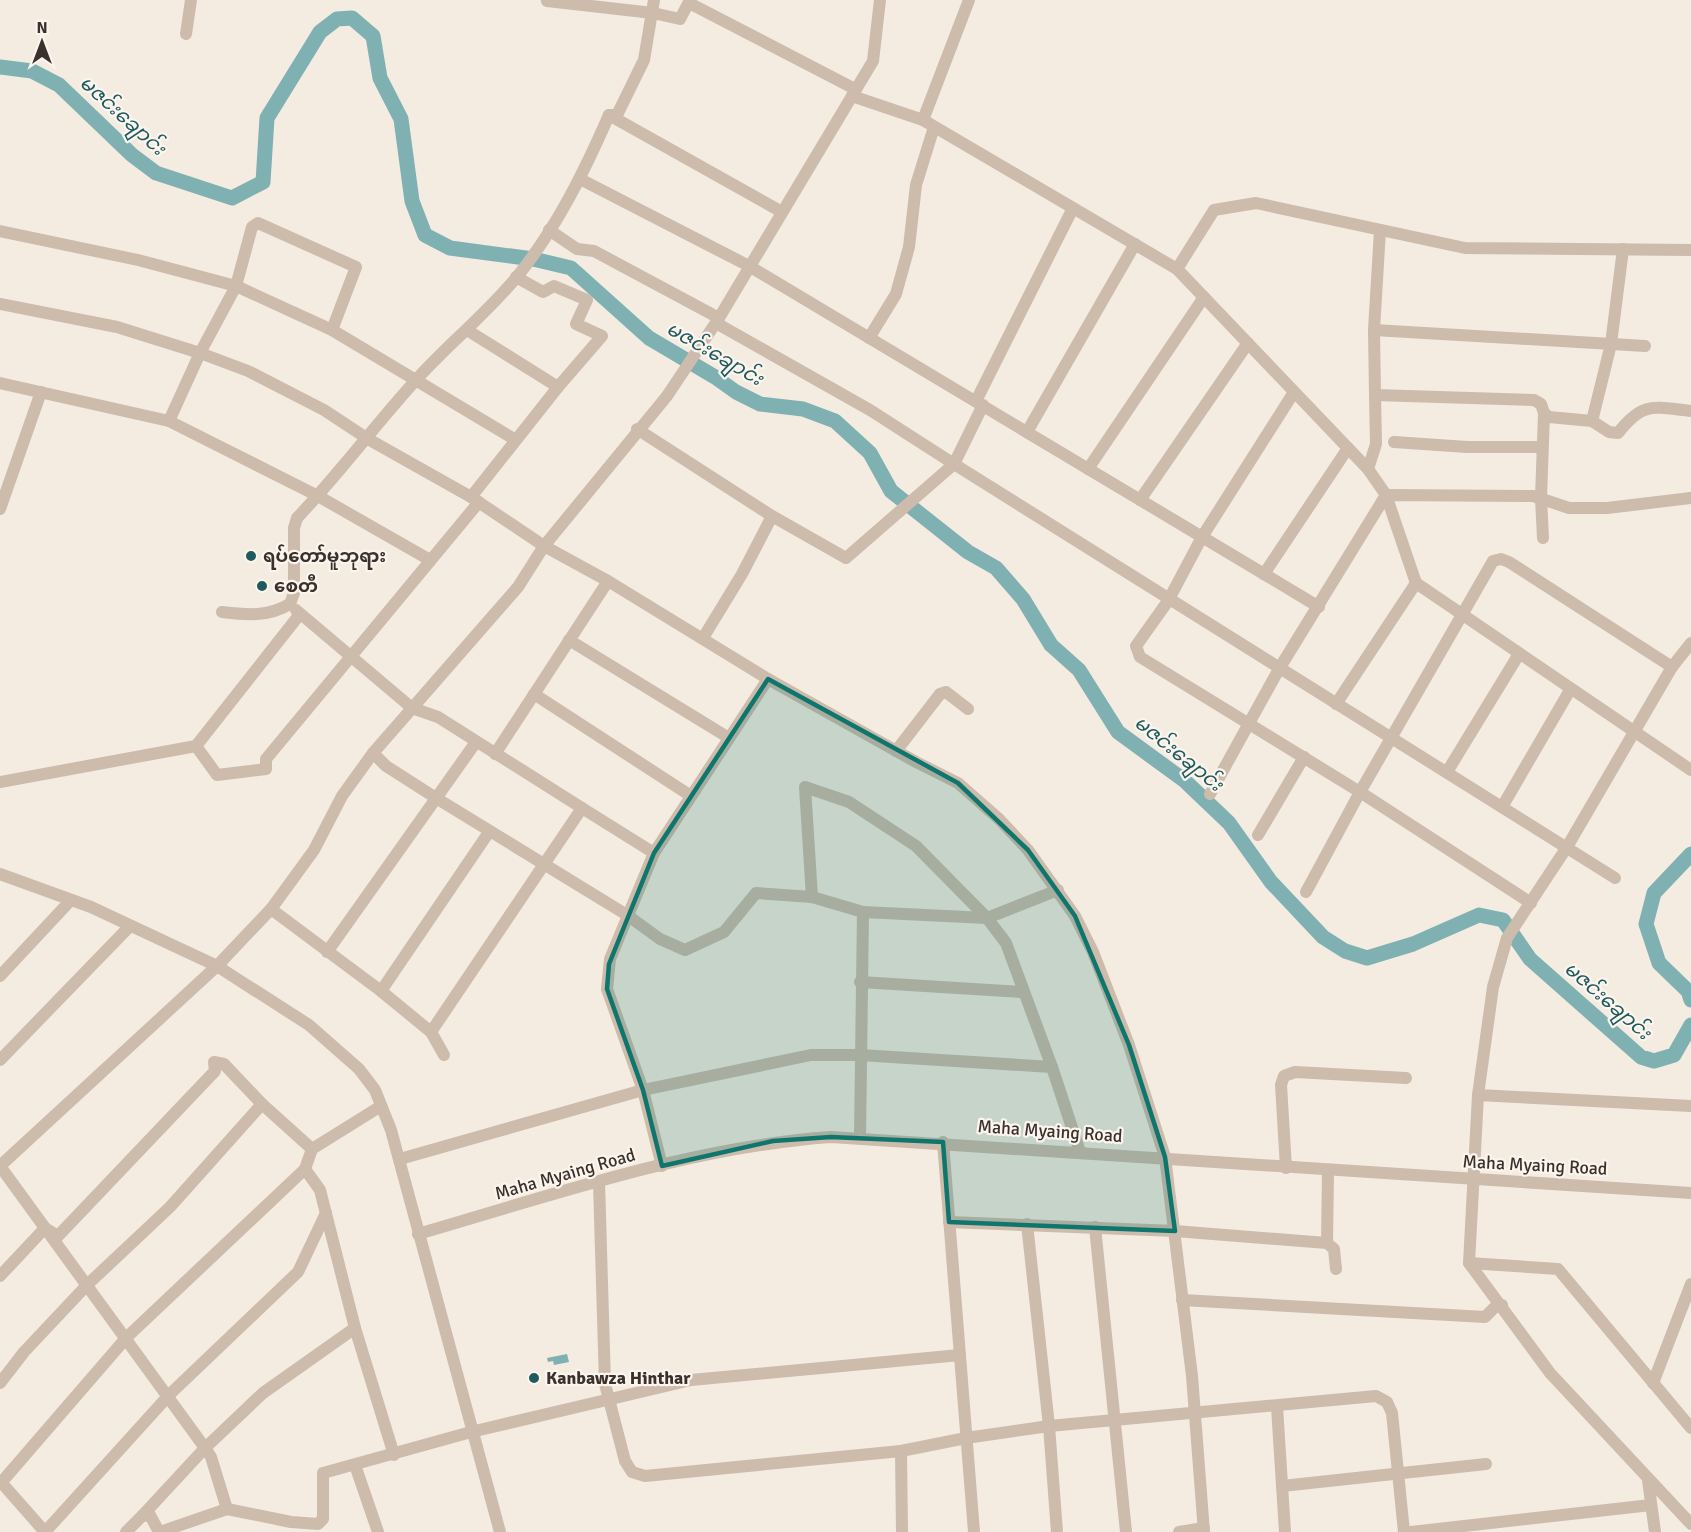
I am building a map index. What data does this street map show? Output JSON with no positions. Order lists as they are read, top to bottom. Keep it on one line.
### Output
{"streets":{"street":["Maha Myaing Road"]},"water":["မဇင်းချောင်း"],"places":["ရပ်တော်မူဘုရား","စေတီ","Kanbawza Hinthar"],"north":"top"}
